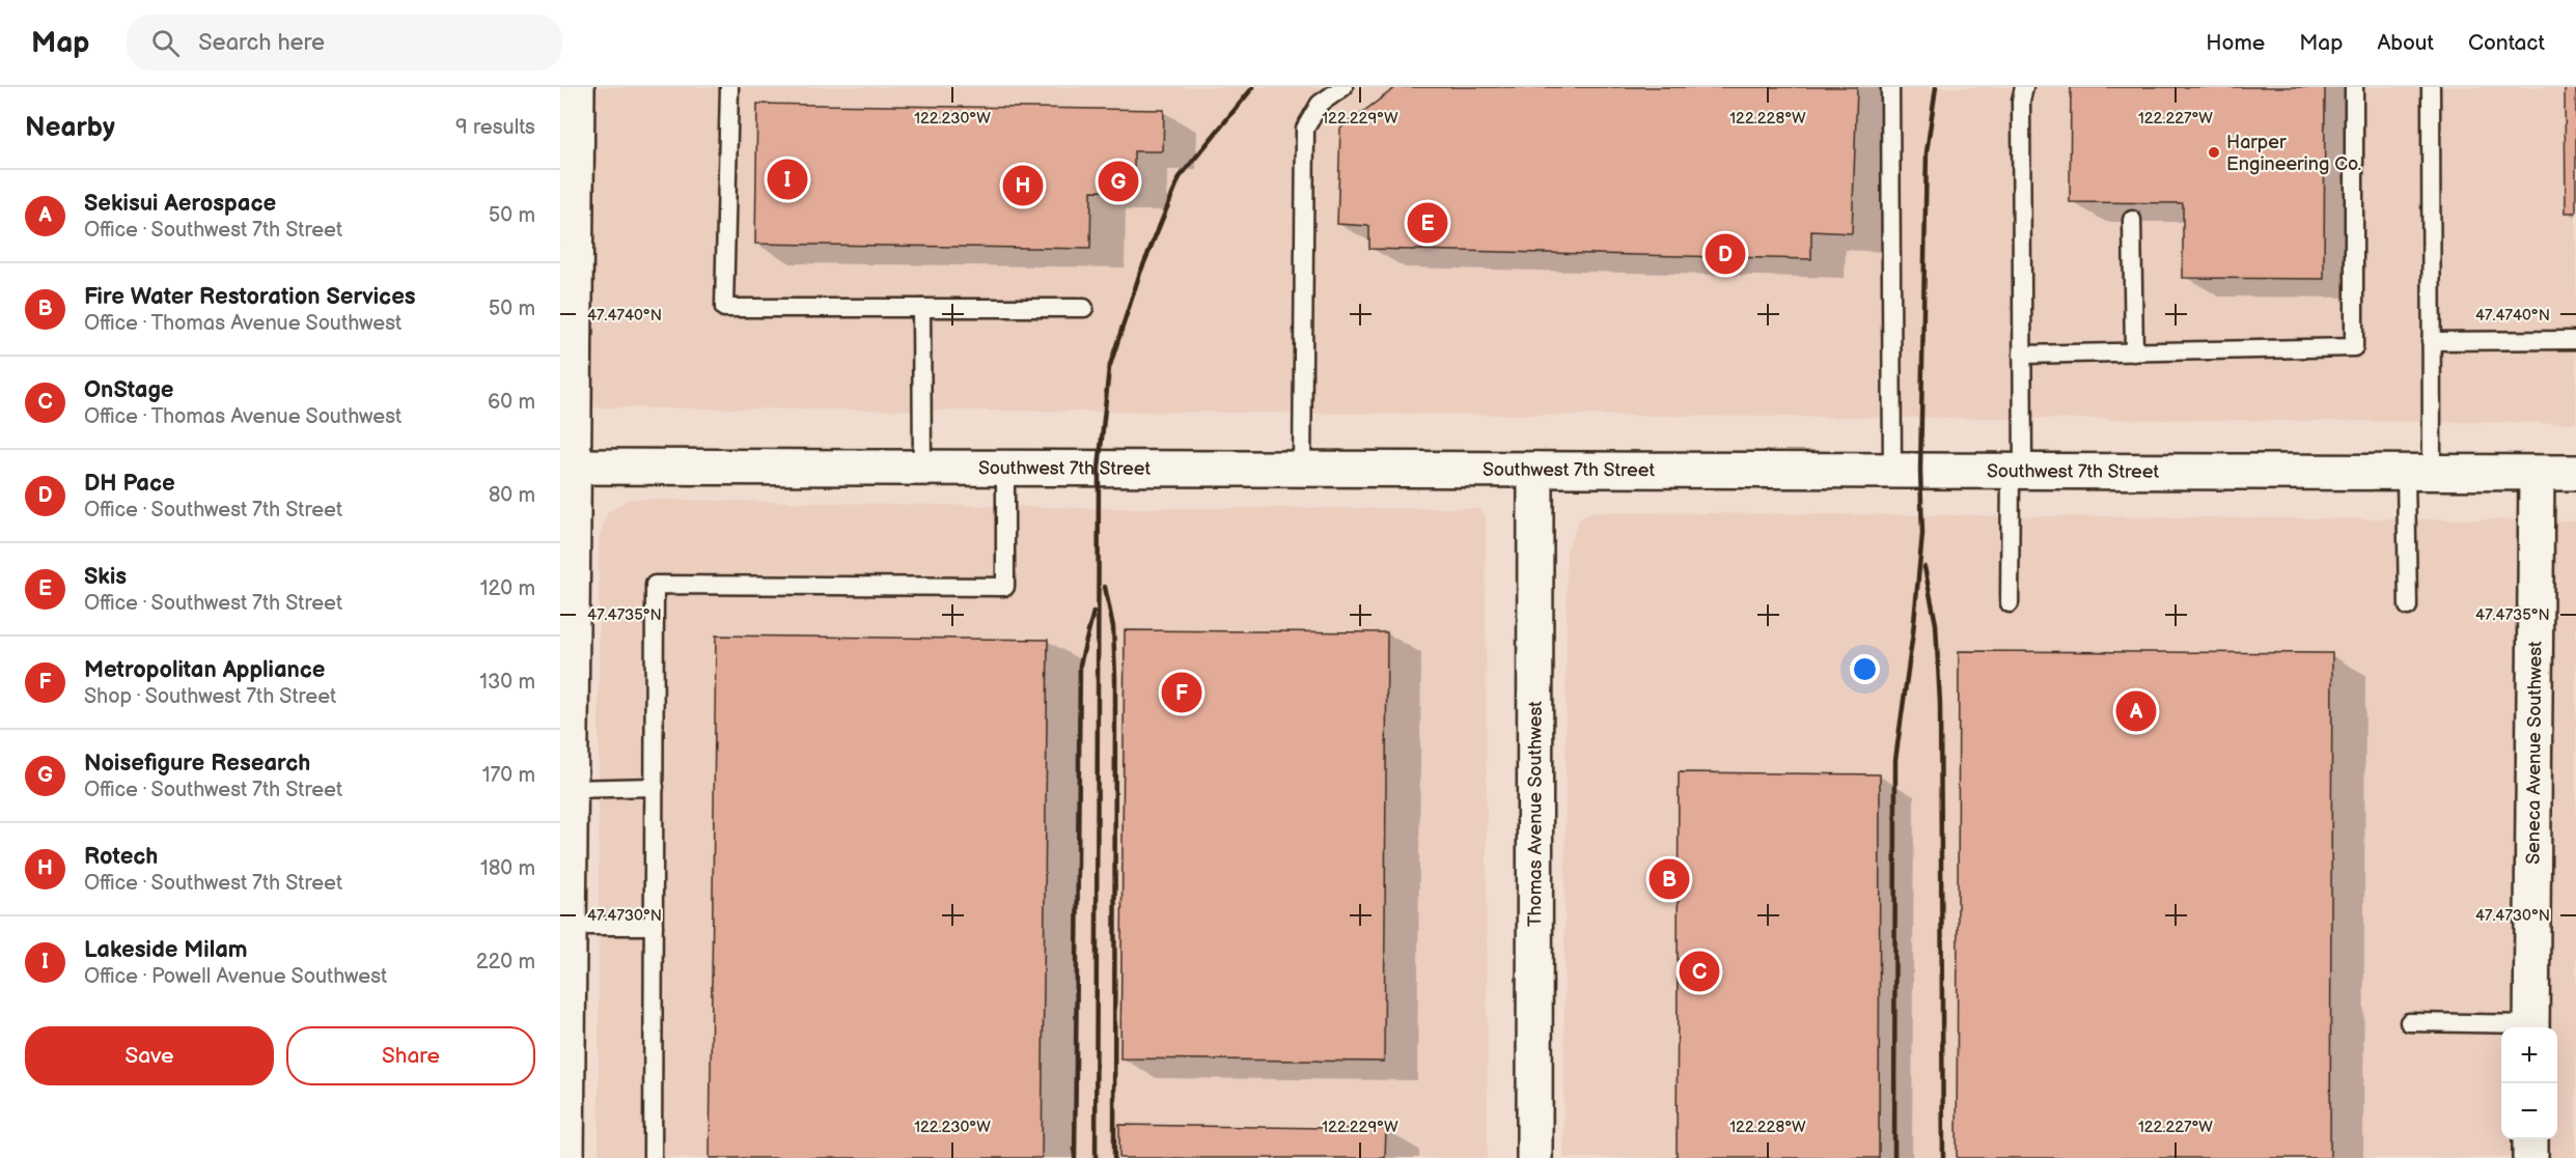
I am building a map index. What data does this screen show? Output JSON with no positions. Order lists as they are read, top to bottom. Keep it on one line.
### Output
{"streets":{"street":["Southwest 7th Street","Seneca Avenue Southwest","Thomas Avenue Southwest"]},"crossings":[["Southwest 7th Street","Seneca Avenue Southwest"],["Southwest 7th Street","Thomas Avenue Southwest"]],"places":["Harper Engineering Co."],"page":{"header":"Map","search":"Search here","nav":["Home","Map","About","Contact"],"heading":["Nearby","9 results"],"pins":["I","G","H","E","D","F","A","B","C"],"list":[{"mark":"A","name":"Sekisui Aerospace","note":"Office · Southwest 7th Street","value":"50 m"},{"mark":"B","name":"Fire Water Restoration Services","note":"Office · Thomas Avenue Southwest","value":"50 m"},{"mark":"C","name":"OnStage","note":"Office · Thomas Avenue Southwest","value":"60 m"},{"mark":"D","name":"DH Pace","note":"Office · Southwest 7th Street","value":"80 m"},{"mark":"E","name":"Skis","note":"Office · Southwest 7th Street","value":"120 m"},{"mark":"F","name":"Metropolitan Appliance","note":"Shop · Southwest 7th Street","value":"130 m"},{"mark":"G","name":"Noisefigure Research","note":"Office · Southwest 7th Street","value":"170 m"},{"mark":"H","name":"Rotech","note":"Office · Southwest 7th Street","value":"180 m"},{"mark":"I","name":"Lakeside Milam","note":"Office · Powell Avenue Southwest","value":"220 m"}],"buttons":["Save","Share"],"map_buttons":["+","−"]},"coordinates":["122.230°W","122.229°W","122.228°W","122.227°W","47.4740°N","47.4735°N","47.4730°N"]}
